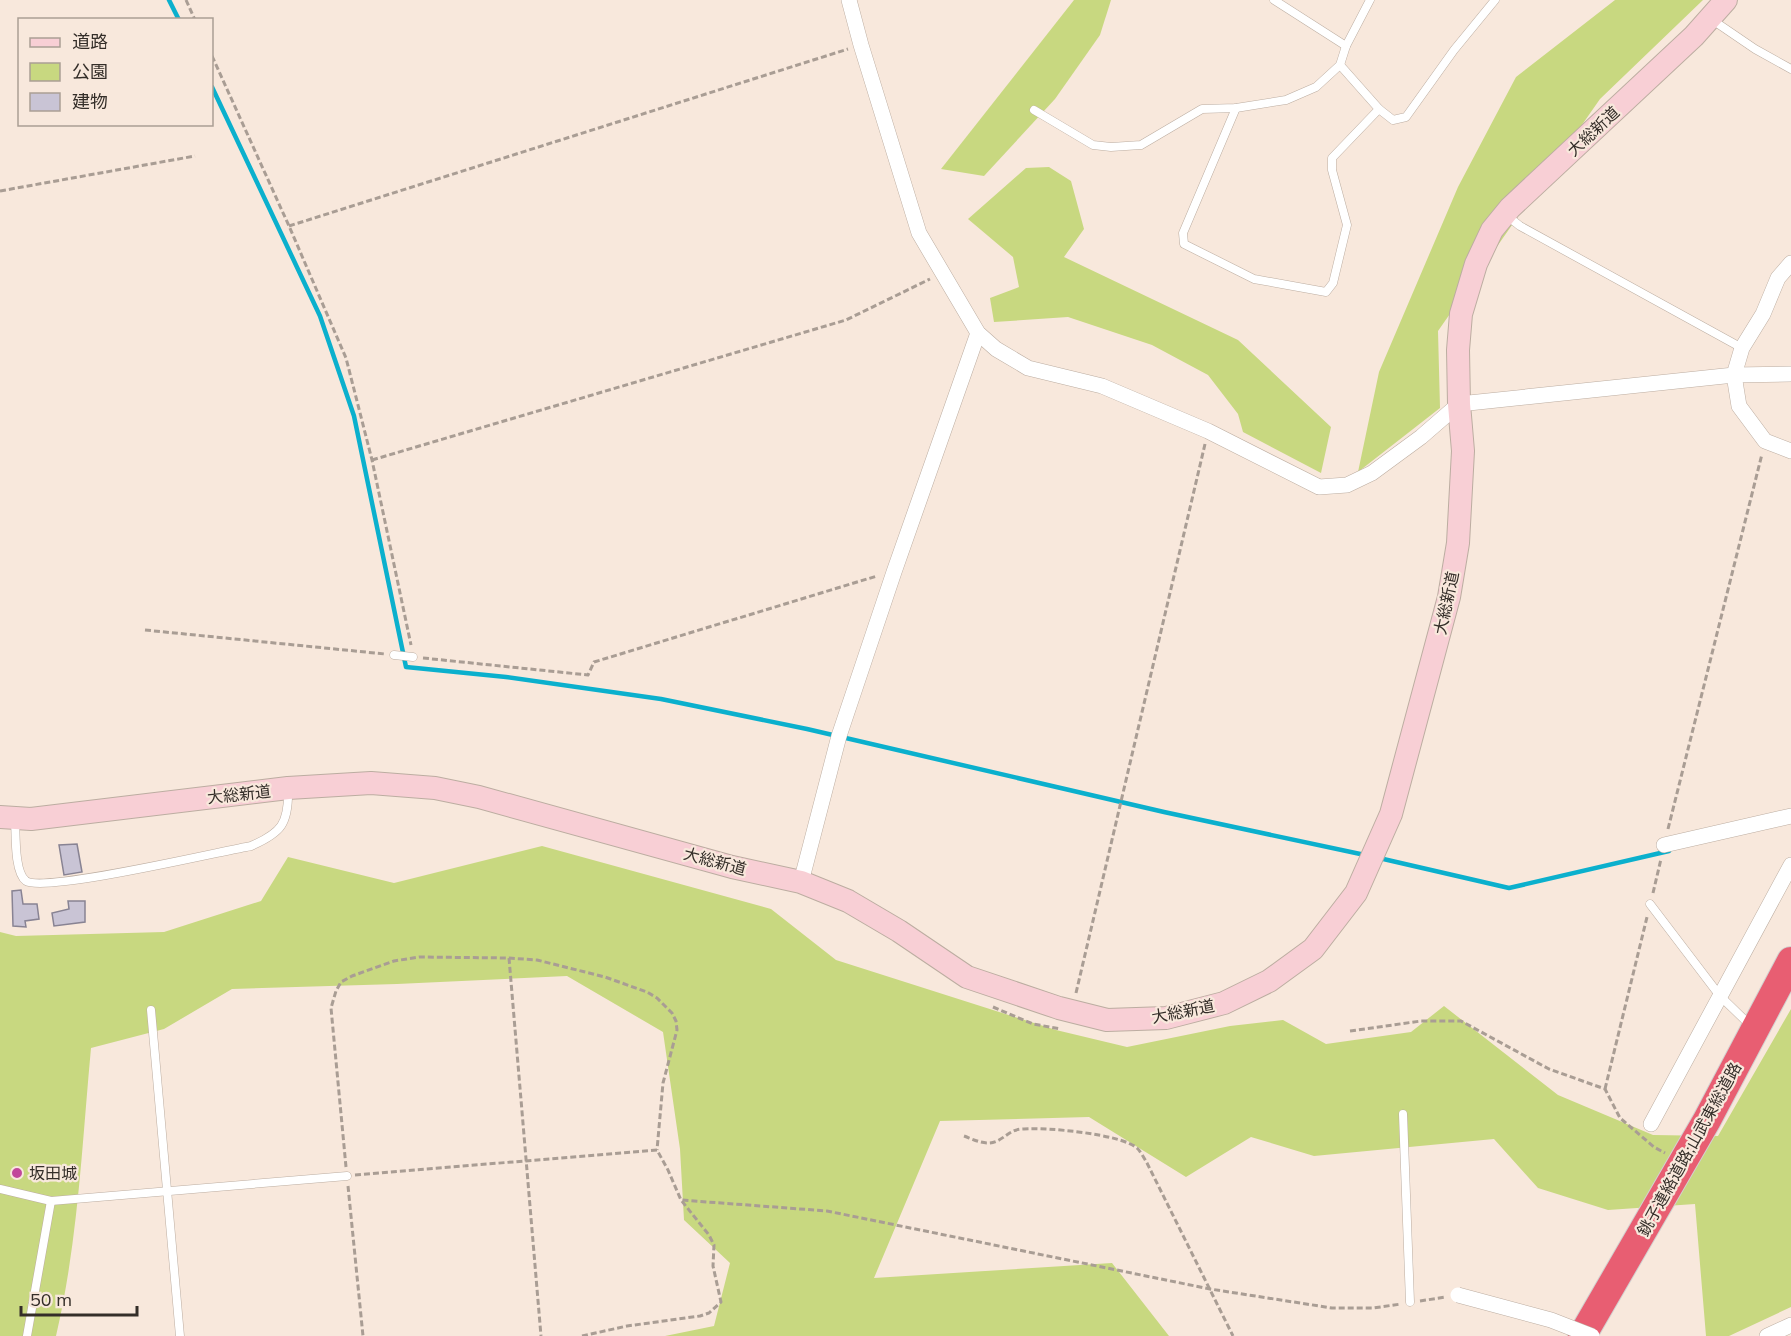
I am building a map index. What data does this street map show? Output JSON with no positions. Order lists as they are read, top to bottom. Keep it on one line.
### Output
{"streets":{"highway":["銚子連絡道路;山武東総道路"],"street":["大総新道"]},"places":["坂田城"],"legend":["道路","公園","建物"],"scale_bar":"50 m"}
